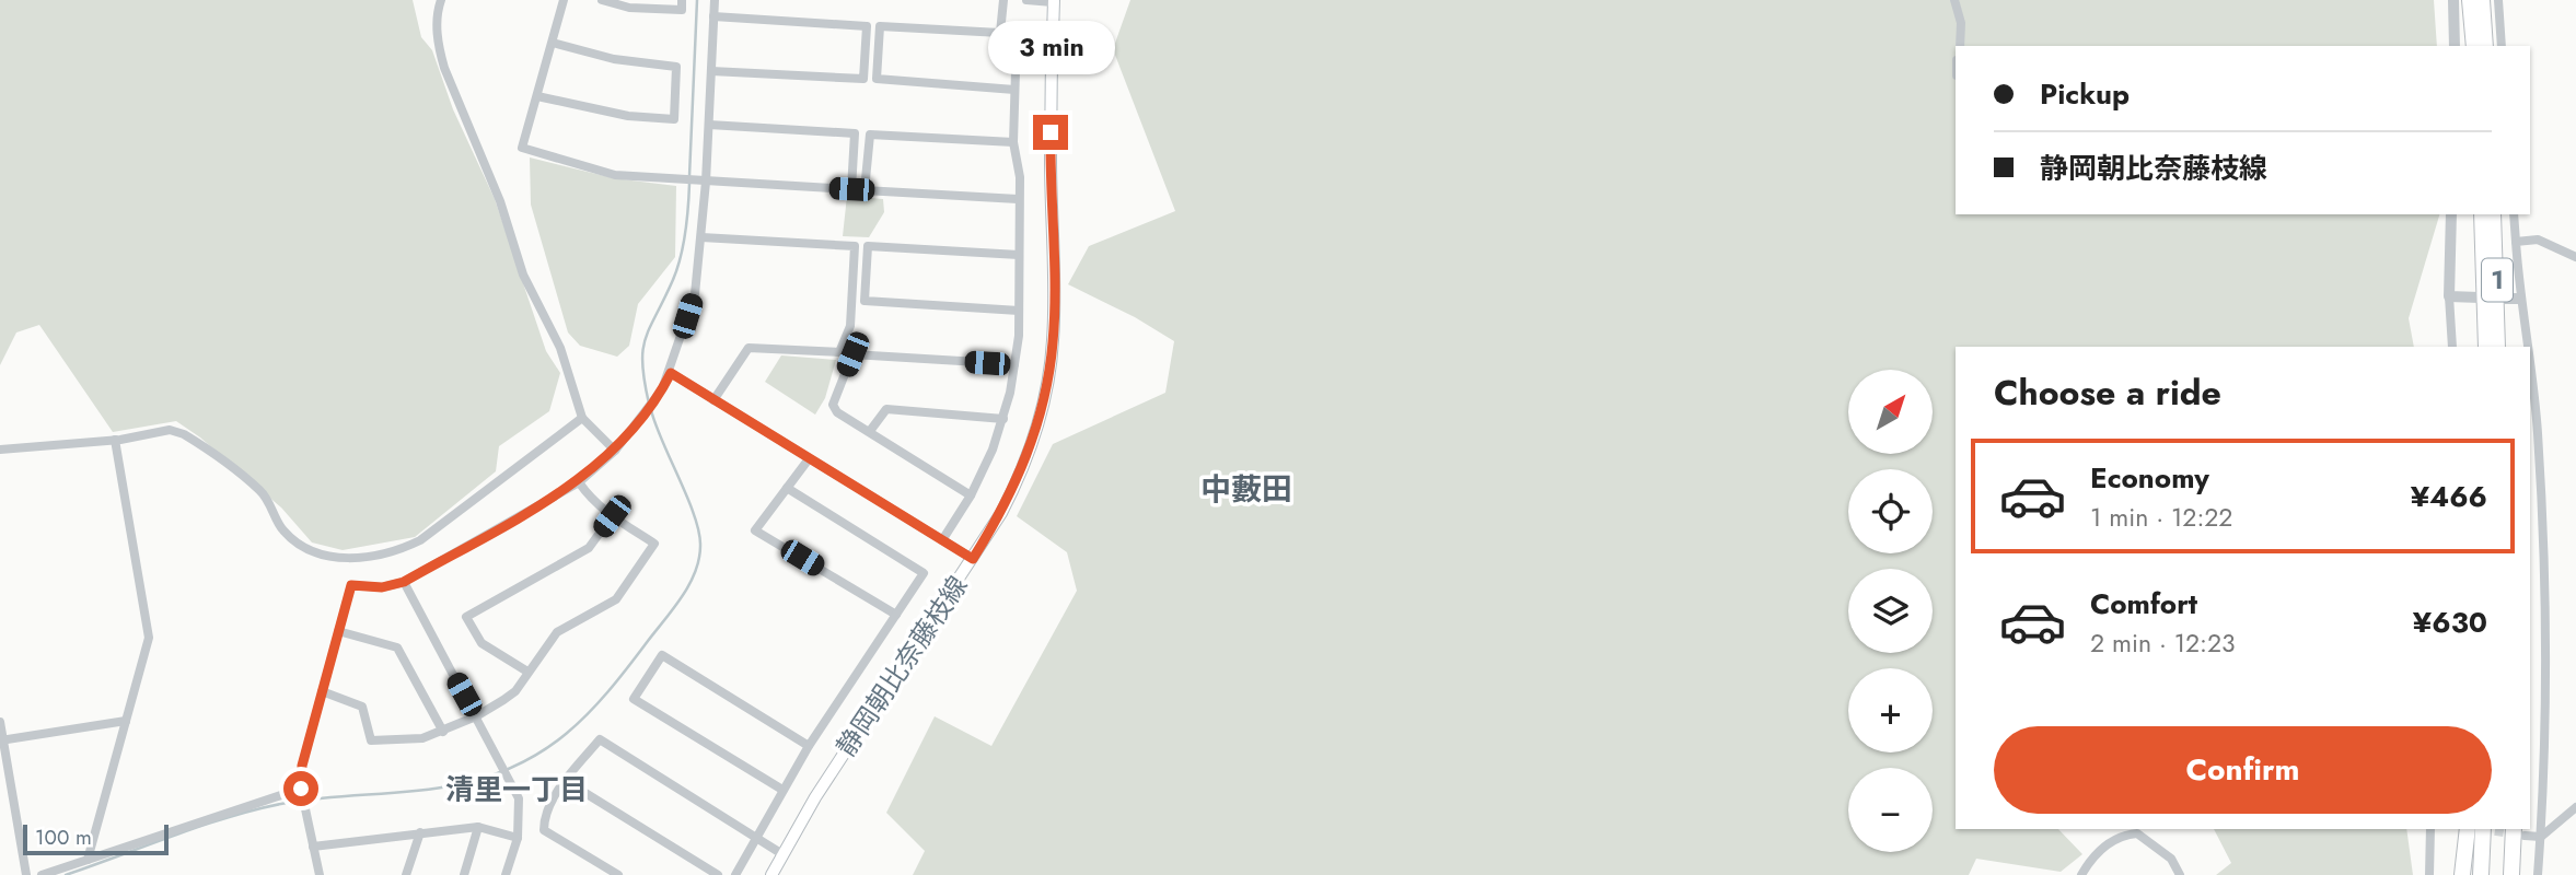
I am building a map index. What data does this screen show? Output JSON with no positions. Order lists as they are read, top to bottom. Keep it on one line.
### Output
{"streets":{"highway":["1"],"main road":["静岡朝比奈藤枝線"]},"districts":["中藪田","清里一丁目"],"scale_bar":"100 m","north":"top right","page":{"bubble":"3 min","banner":["Pickup","静岡朝比奈藤枝線"],"heading":"Choose a ride","map_buttons":["+","−"],"list":[{"name":"Economy","note":"1 min · 12:22","value":"¥466"},{"name":"Comfort","note":"2 min · 12:23","value":"¥630"}],"buttons":"Confirm","scale":"100 m"}}
